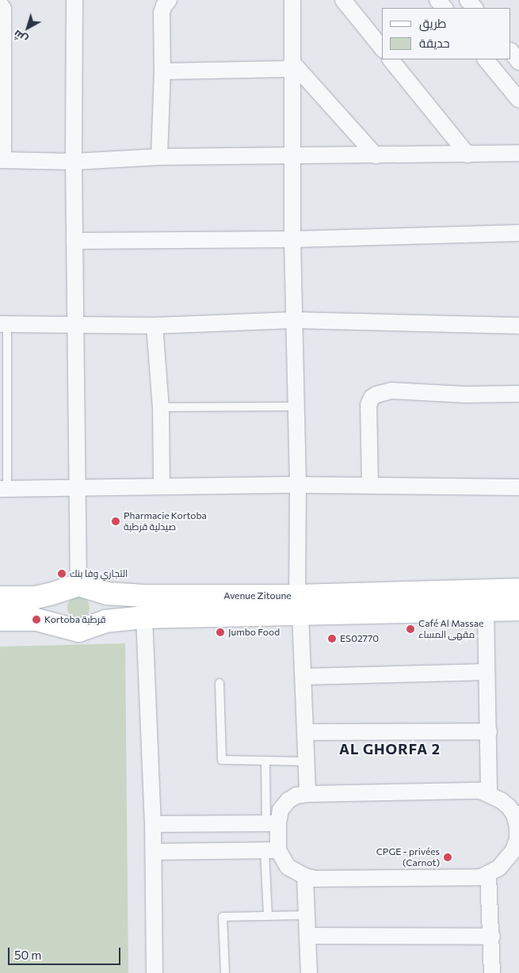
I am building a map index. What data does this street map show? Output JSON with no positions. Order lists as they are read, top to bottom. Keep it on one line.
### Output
{"streets":{"main road":["Avenue Zitoune"]},"districts":["AL GHORFA 2"],"places":["Pharmacie Kortoba صيدلية قرطبة","التجاري وفا بنك","Kortoba قرطبة","Café Al Massae مقهى المساء","Jumbo Food","ES02770","CPGE - privées (Carnot)"],"legend":["طريق","حديقة"],"scale_bar":"50 m","north":"bottom left"}
